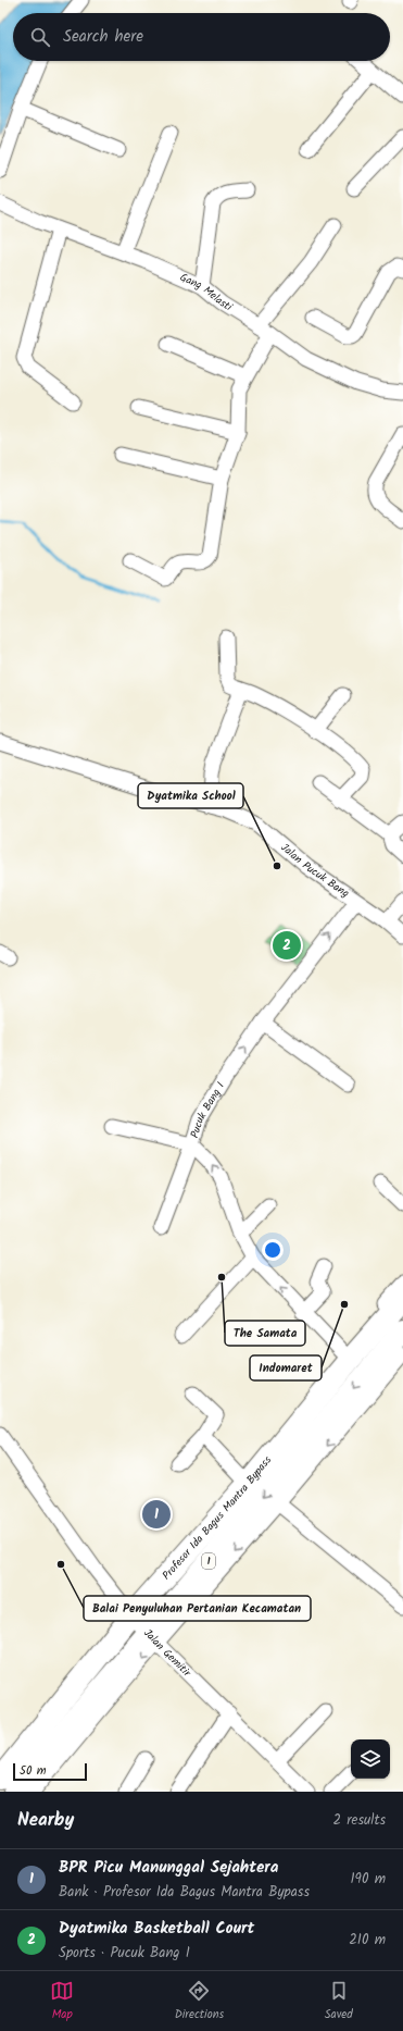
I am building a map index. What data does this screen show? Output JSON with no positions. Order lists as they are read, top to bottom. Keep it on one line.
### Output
{"streets":{"highway":["Profesor Ida Bagus Mantra Bypass","1"],"street":["Gang Melasti","Jalan Pucuk Bang","Pucuk Bang I","Jalan Gemitir"]},"crossings":[["Jalan Pucuk Bang","Pucuk Bang I"],["Pucuk Bang I","Profesor Ida Bagus Mantra Bypass"],["Profesor Ida Bagus Mantra Bypass","Jalan Gemitir"]],"one_way":["Pucuk Bang I"],"places":["Dyatmika School","The Samata","Indomaret","Balai Penyuluhan Pertanian Kecamatan"],"scale_bar":"50 m","page":{"search":"Search here","pins":["2","1"],"scale":"50 m","heading":["Nearby","2 results"],"list":[{"mark":"1","name":"BPR Picu Manunggal Sejahtera","note":"Bank · Profesor Ida Bagus Mantra Bypass","value":"190 m"},{"mark":"2","name":"Dyatmika Basketball Court","note":"Sports · Pucuk Bang I","value":"210 m"}],"nav":["Map","Directions","Saved"]}}
